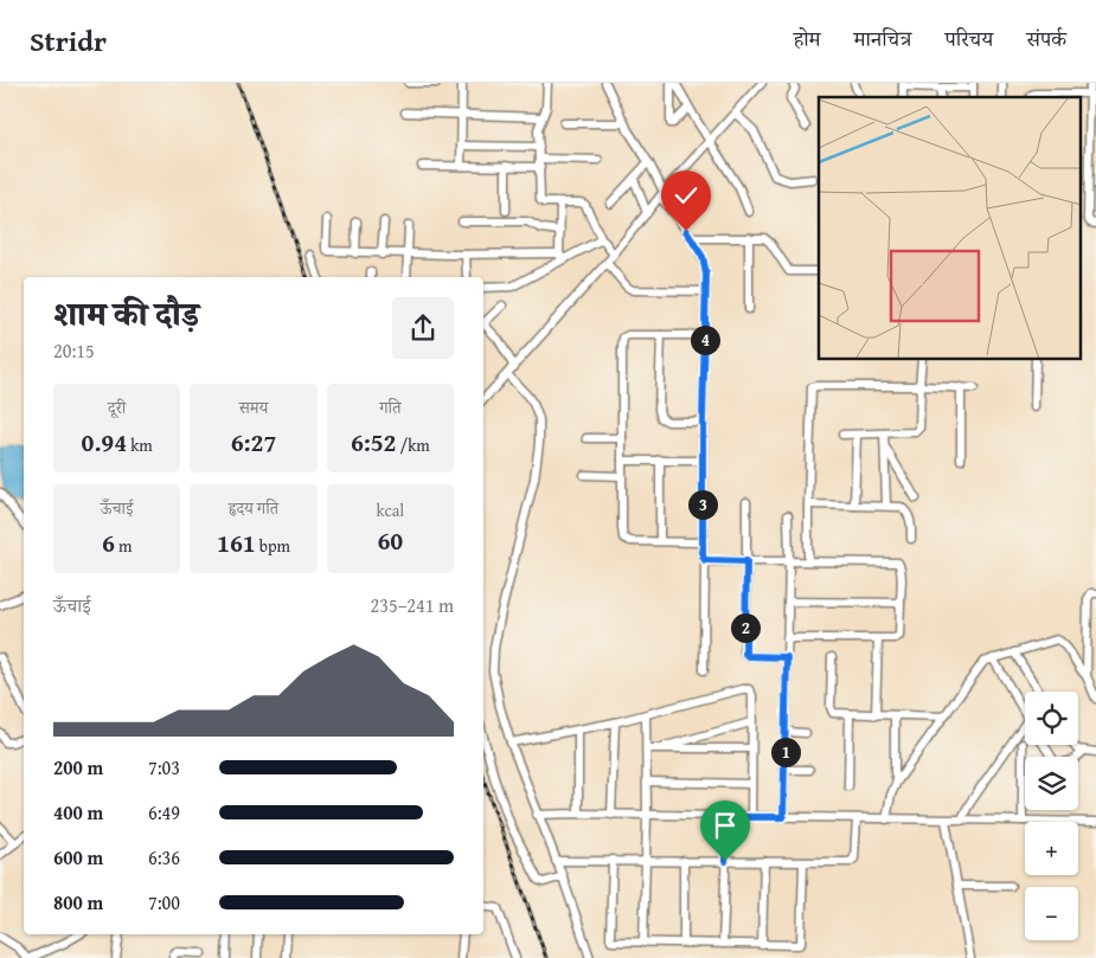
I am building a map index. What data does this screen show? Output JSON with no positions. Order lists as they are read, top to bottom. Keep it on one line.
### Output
{"page":{"header":"Stridr","nav":["होम","मानचित्र","परिचय","संपर्क"],"heading":["शाम की दौड़","20:15"],"pins":["4","3","2","1"],"stats":[["दूरी","0.94 km"],["समय","6:27"],["गति","6:52 /km"],["ऊँचाई","6 m"],["हृदय गति","161 bpm"],["kcal","60"]],"chart":["ऊँचाई","235–241 m"],"map_buttons":["+","−"],"list":[{"name":"200 m","note":"7:03"},{"name":"400 m","note":"6:49"},{"name":"600 m","note":"6:36"},{"name":"800 m","note":"7:00"}]}}
